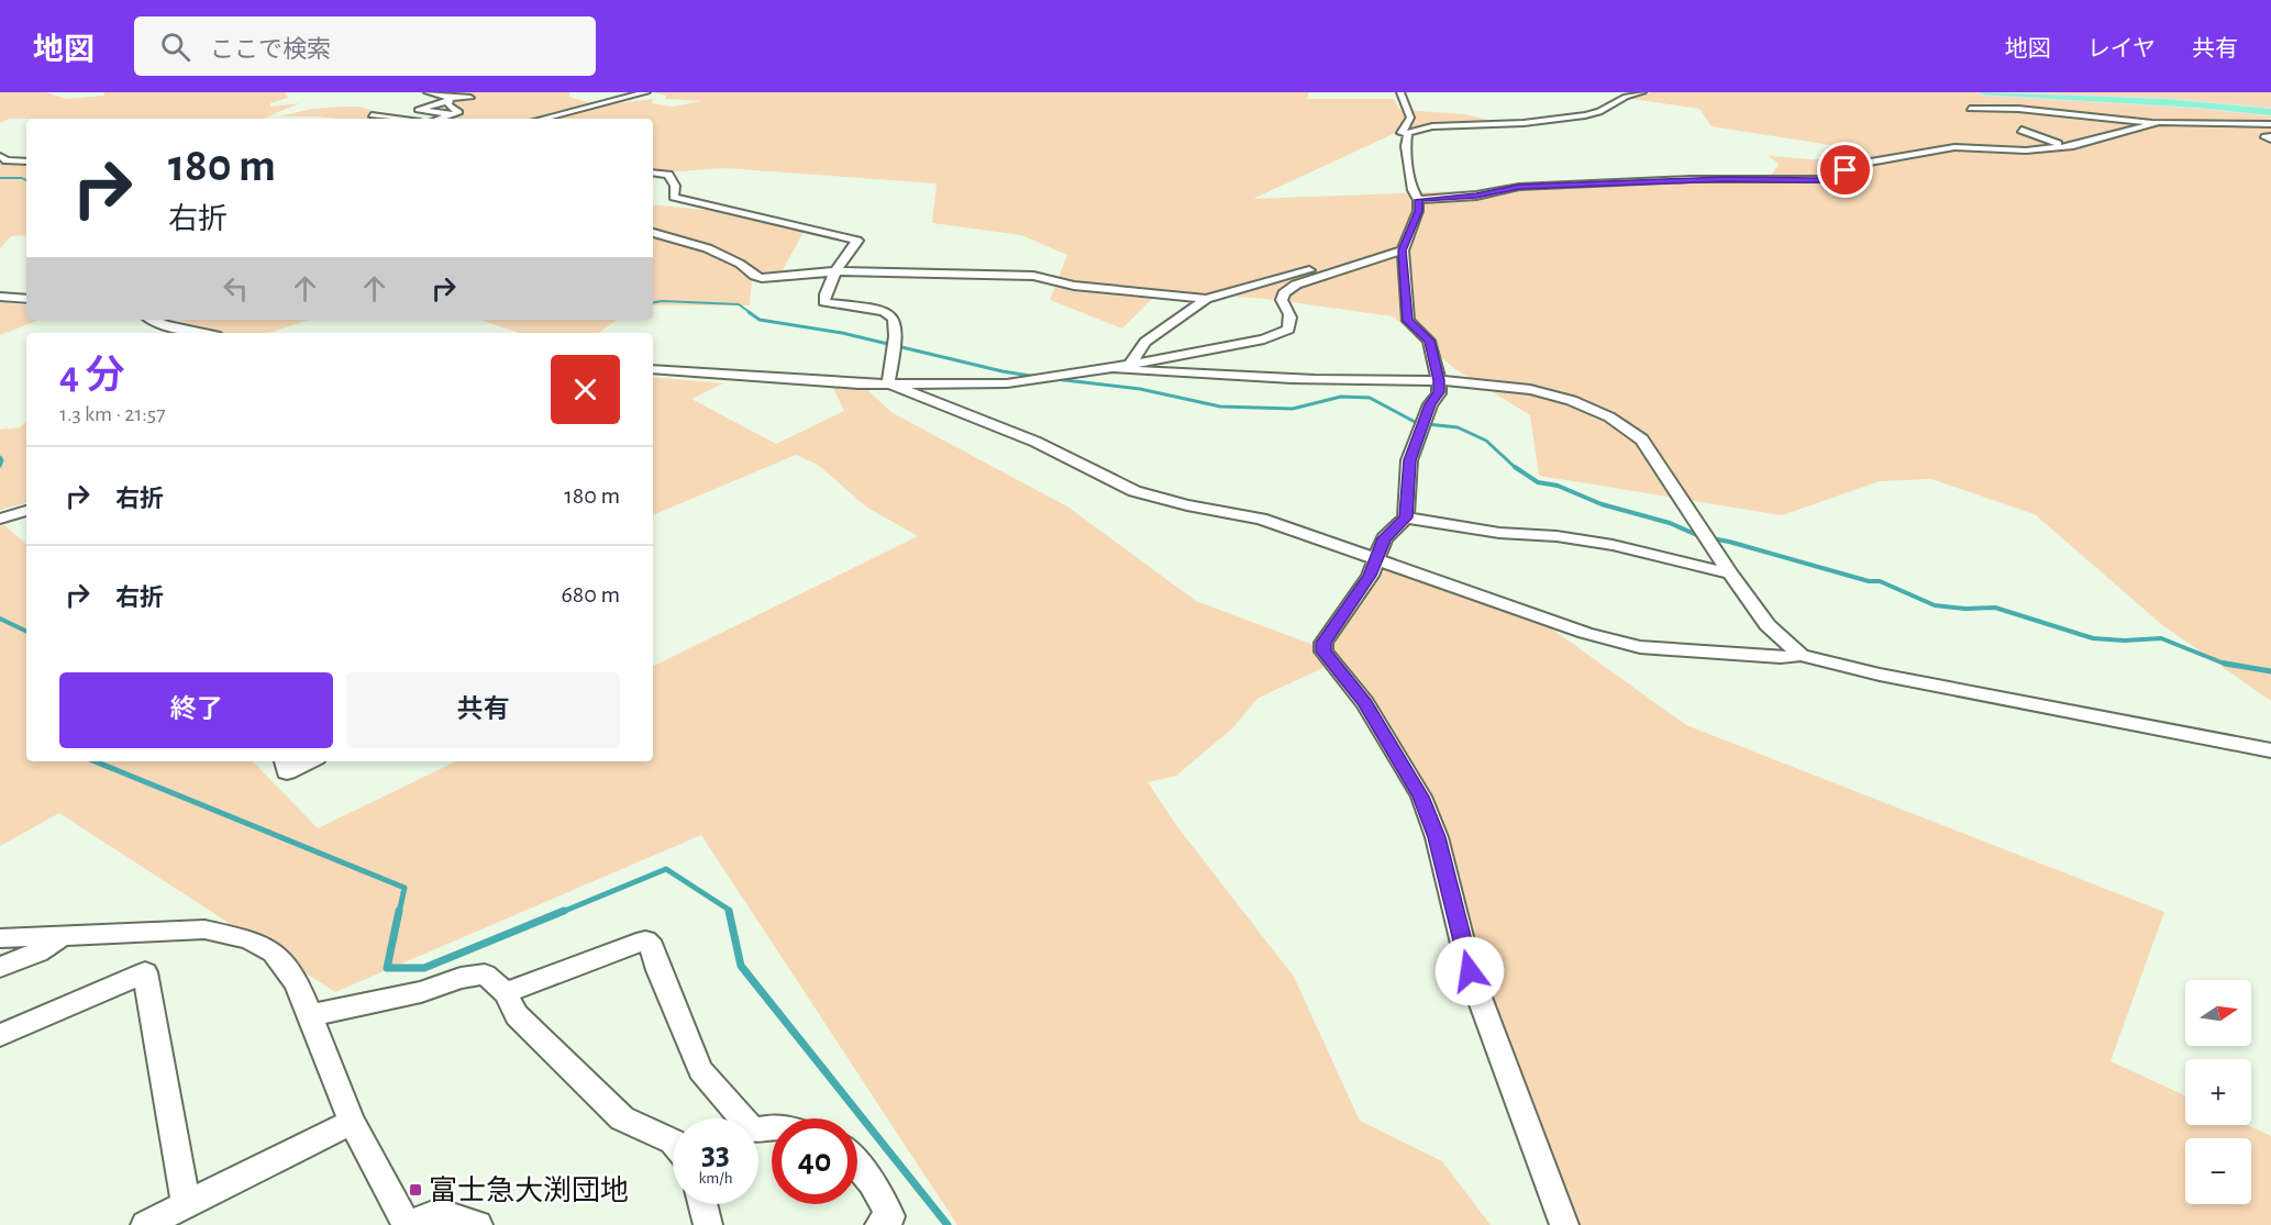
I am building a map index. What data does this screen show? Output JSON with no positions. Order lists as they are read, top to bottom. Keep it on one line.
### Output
{"places":{"transit":["富士急大渕団地"]},"north":"right","page":{"header":"地図","search":"ここで検索","nav":["地図","レイヤ","共有"],"turn":["180 m","右折"],"heading":["4 分","1.3 km · 21:57"],"list":[{"name":"右折","value":"180 m"},{"name":"右折","value":"680 m"}],"buttons":["終了","共有"],"map_buttons":["+","−"],"speed":"33 km/h","limit":"40"}}
